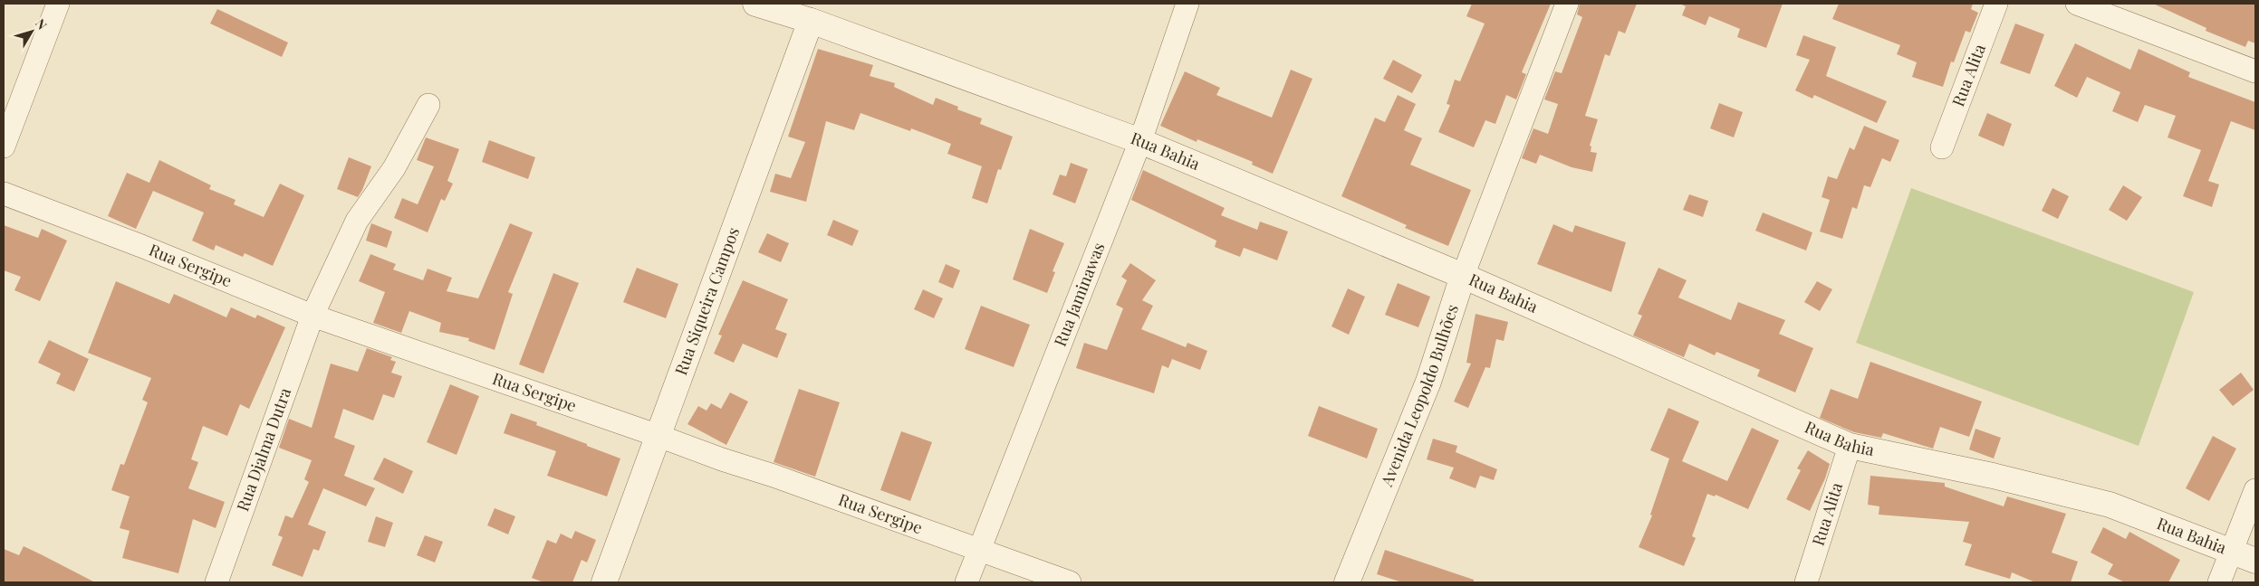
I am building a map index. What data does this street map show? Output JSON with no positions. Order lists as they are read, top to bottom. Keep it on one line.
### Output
{"streets":{"street":["Rua Alita","Rua Bahia","Rua Sergipe","Rua Jaminawas","Rua Siqueira Campos","Avenida Leopoldo Bulhões","Rua Djalma Dutra"]},"crossings":[["Rua Alita","Rua Bahia"],["Rua Bahia","Rua Jaminawas"],["Rua Bahia","Rua Siqueira Campos"],["Rua Bahia","Avenida Leopoldo Bulhões"],["Rua Sergipe","Rua Jaminawas"],["Rua Sergipe","Rua Siqueira Campos"],["Rua Sergipe","Rua Djalma Dutra"]],"north":"top right"}
